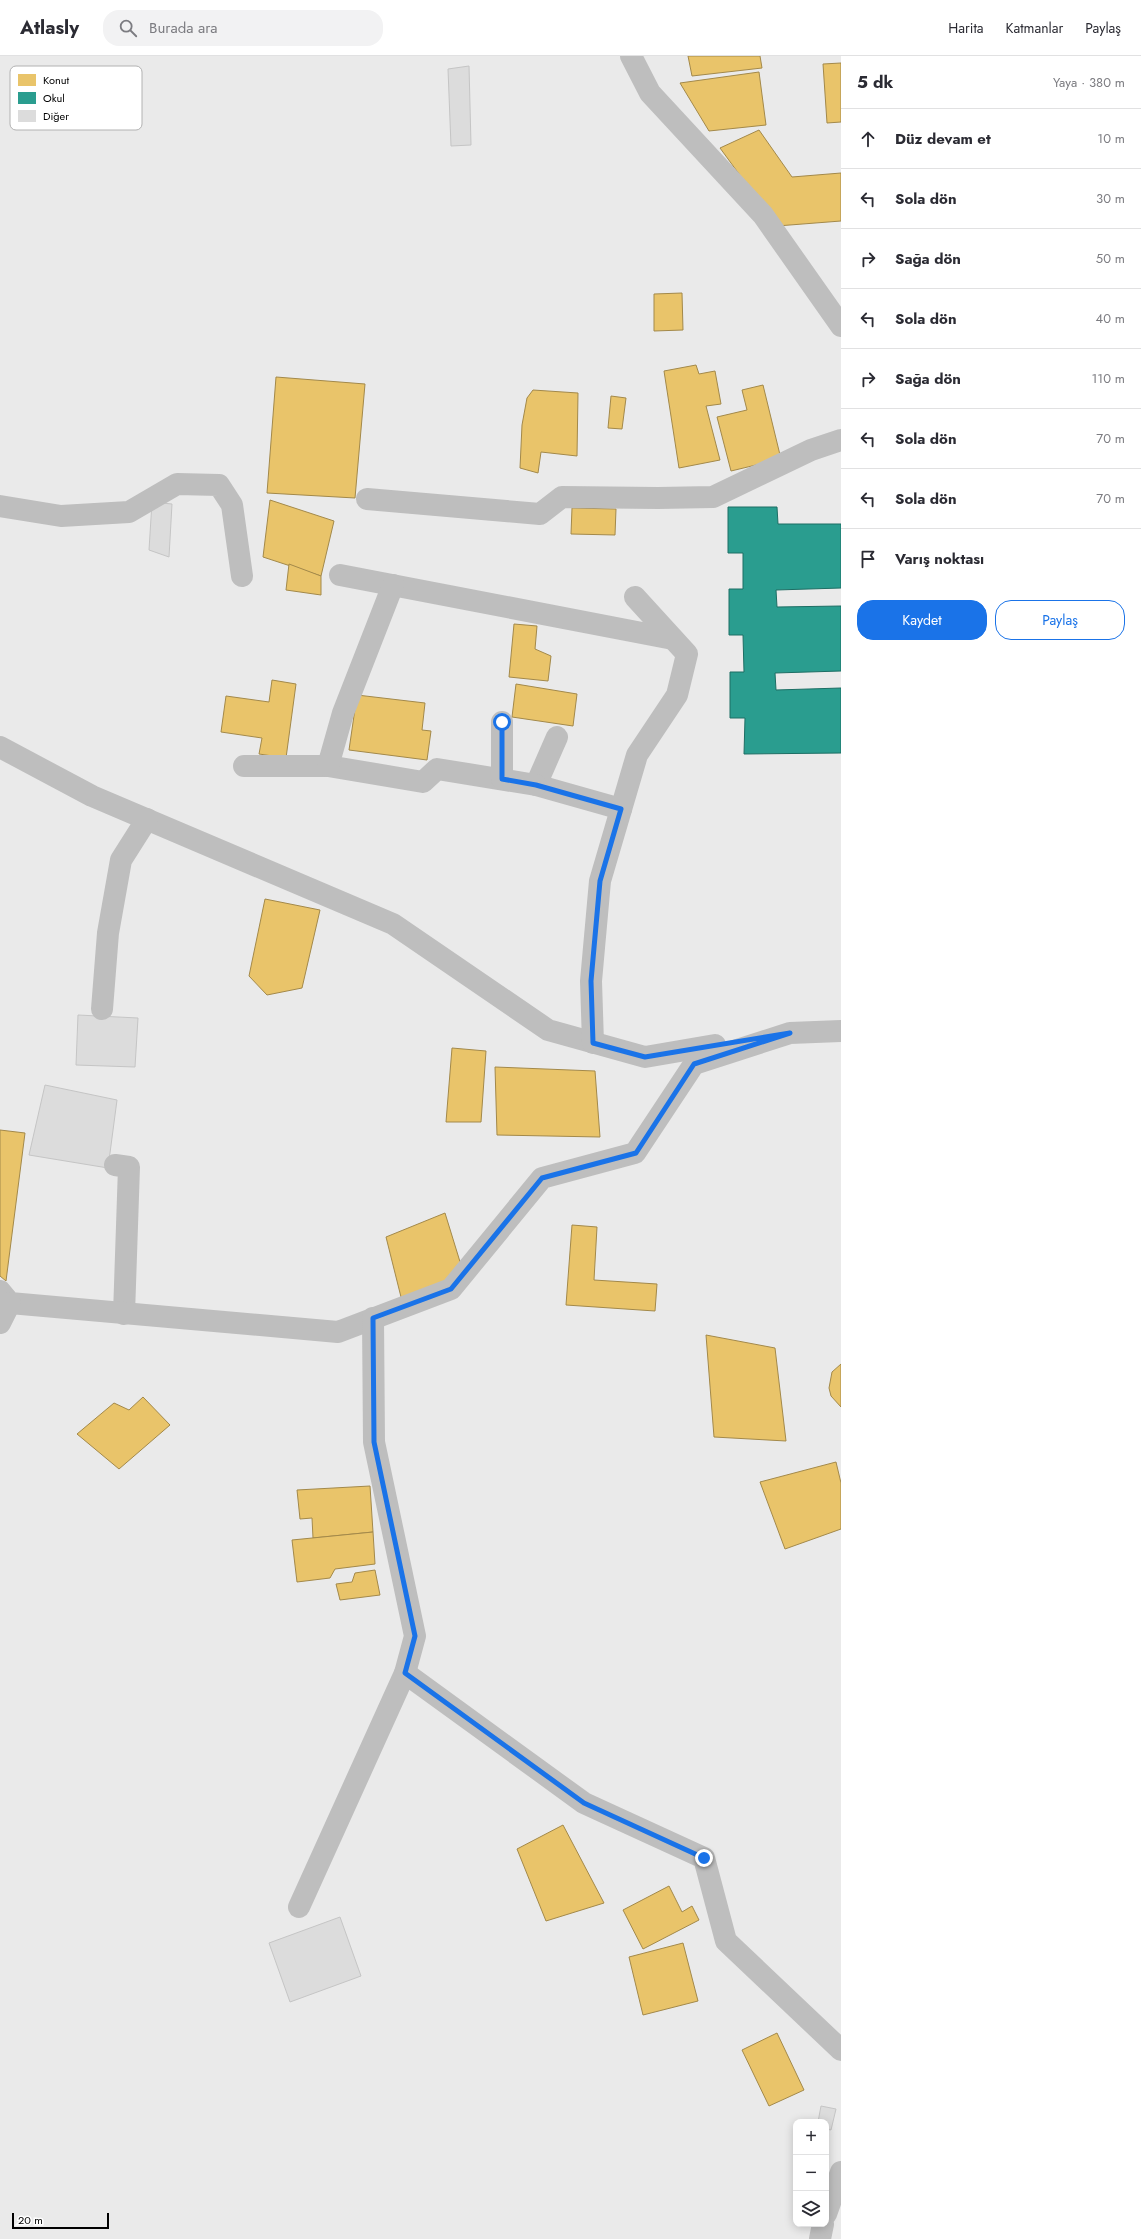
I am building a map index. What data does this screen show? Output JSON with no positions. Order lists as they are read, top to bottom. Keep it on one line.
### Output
{"legend":["Konut","Okul","Diğer"],"scale_bar":"20 m","page":{"header":"Atlasly","search":"Burada ara","nav":["Harita","Katmanlar","Paylaş"],"heading":["5 dk","Yaya · 380 m"],"list":[["Düz devam et","10 m"],["Sola dön","30 m"],["Sağa dön","50 m"],["Sola dön","40 m"],["Sağa dön","110 m"],["Sola dön","70 m"],["Sola dön","70 m"],"Varış noktası"],"buttons":["Kaydet","Paylaş"],"map_buttons":["+","−"],"scale":"20 m"}}
